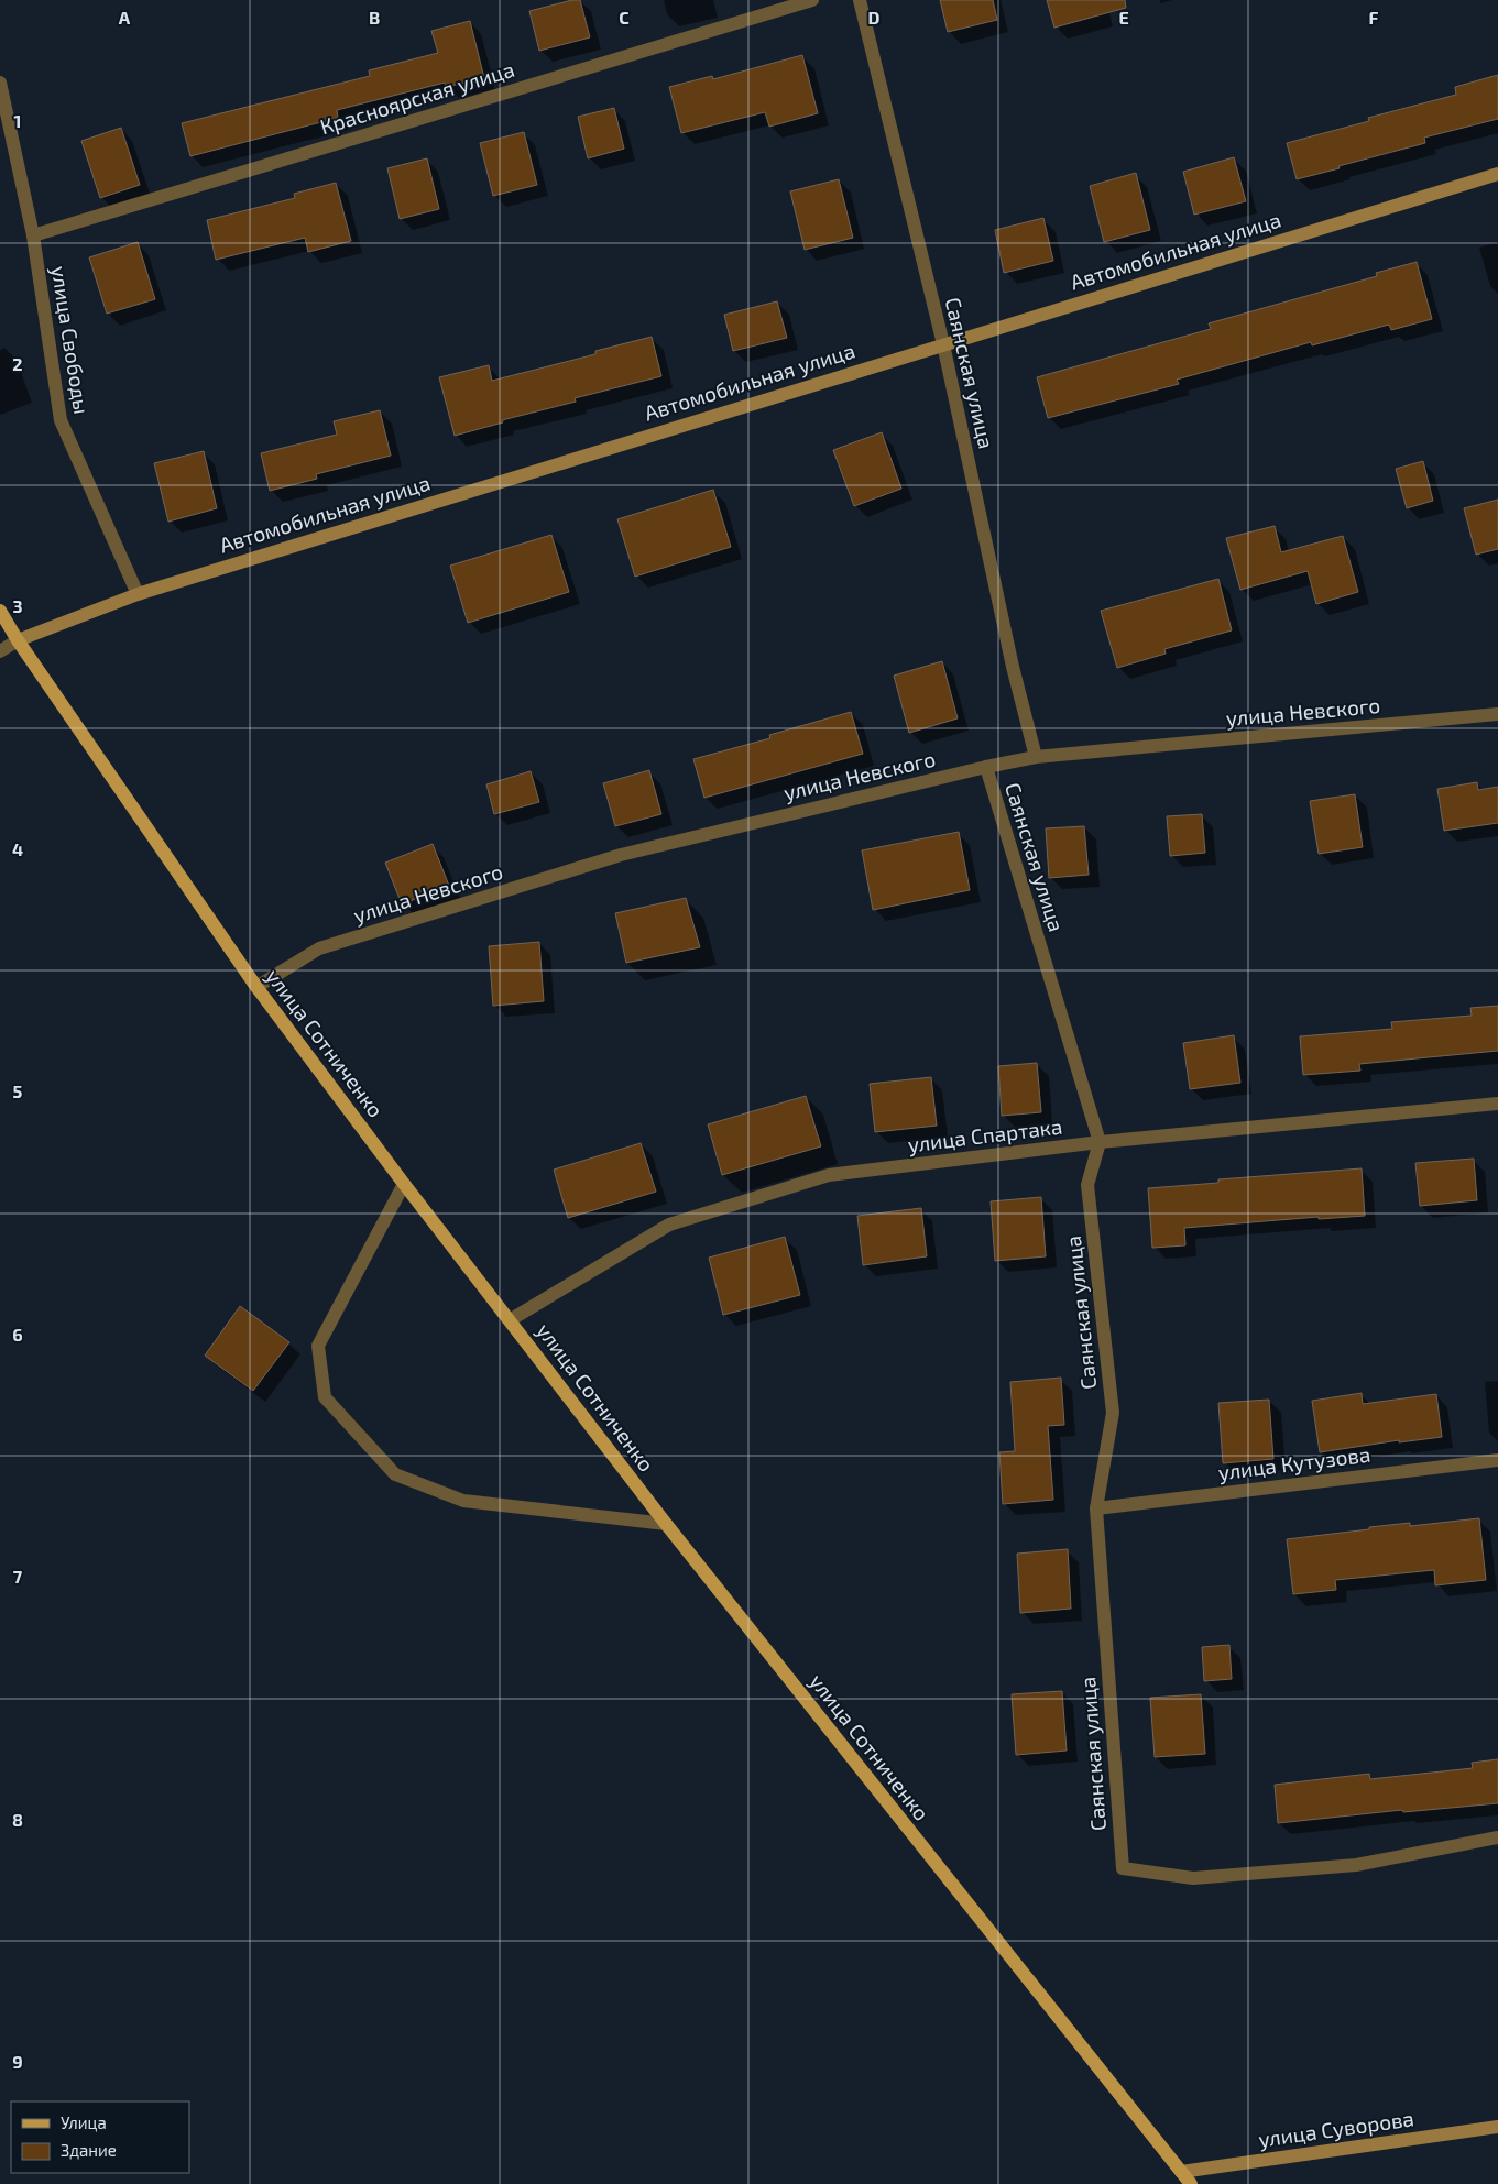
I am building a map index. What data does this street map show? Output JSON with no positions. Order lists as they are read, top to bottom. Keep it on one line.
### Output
{"streets":{"main road":["улица Сотниченко"],"street":["Красноярская улица","Автомобильная улица","улица Свободы","Саянская улица","улица Невского","улица Спартака","улица Кутузова","улица Суворова"]},"crossings":[["Красноярская улица","улица Свободы"],["Автомобильная улица","улица Свободы"],["Автомобильная улица","Саянская улица"],["Автомобильная улица","улица Сотниченко"],["Саянская улица","улица Невского"],["Саянская улица","улица Спартака"],["Саянская улица","улица Кутузова"],["улица Невского","улица Сотниченко"],["улица Сотниченко","улица Спартака"],["улица Сотниченко","улица Суворова"]],"legend":["Улица","Здание"],"grid":{"columns":["A","B","C","D","E","F"],"rows":["1","2","3","4","5","6","7","8","9"]}}
